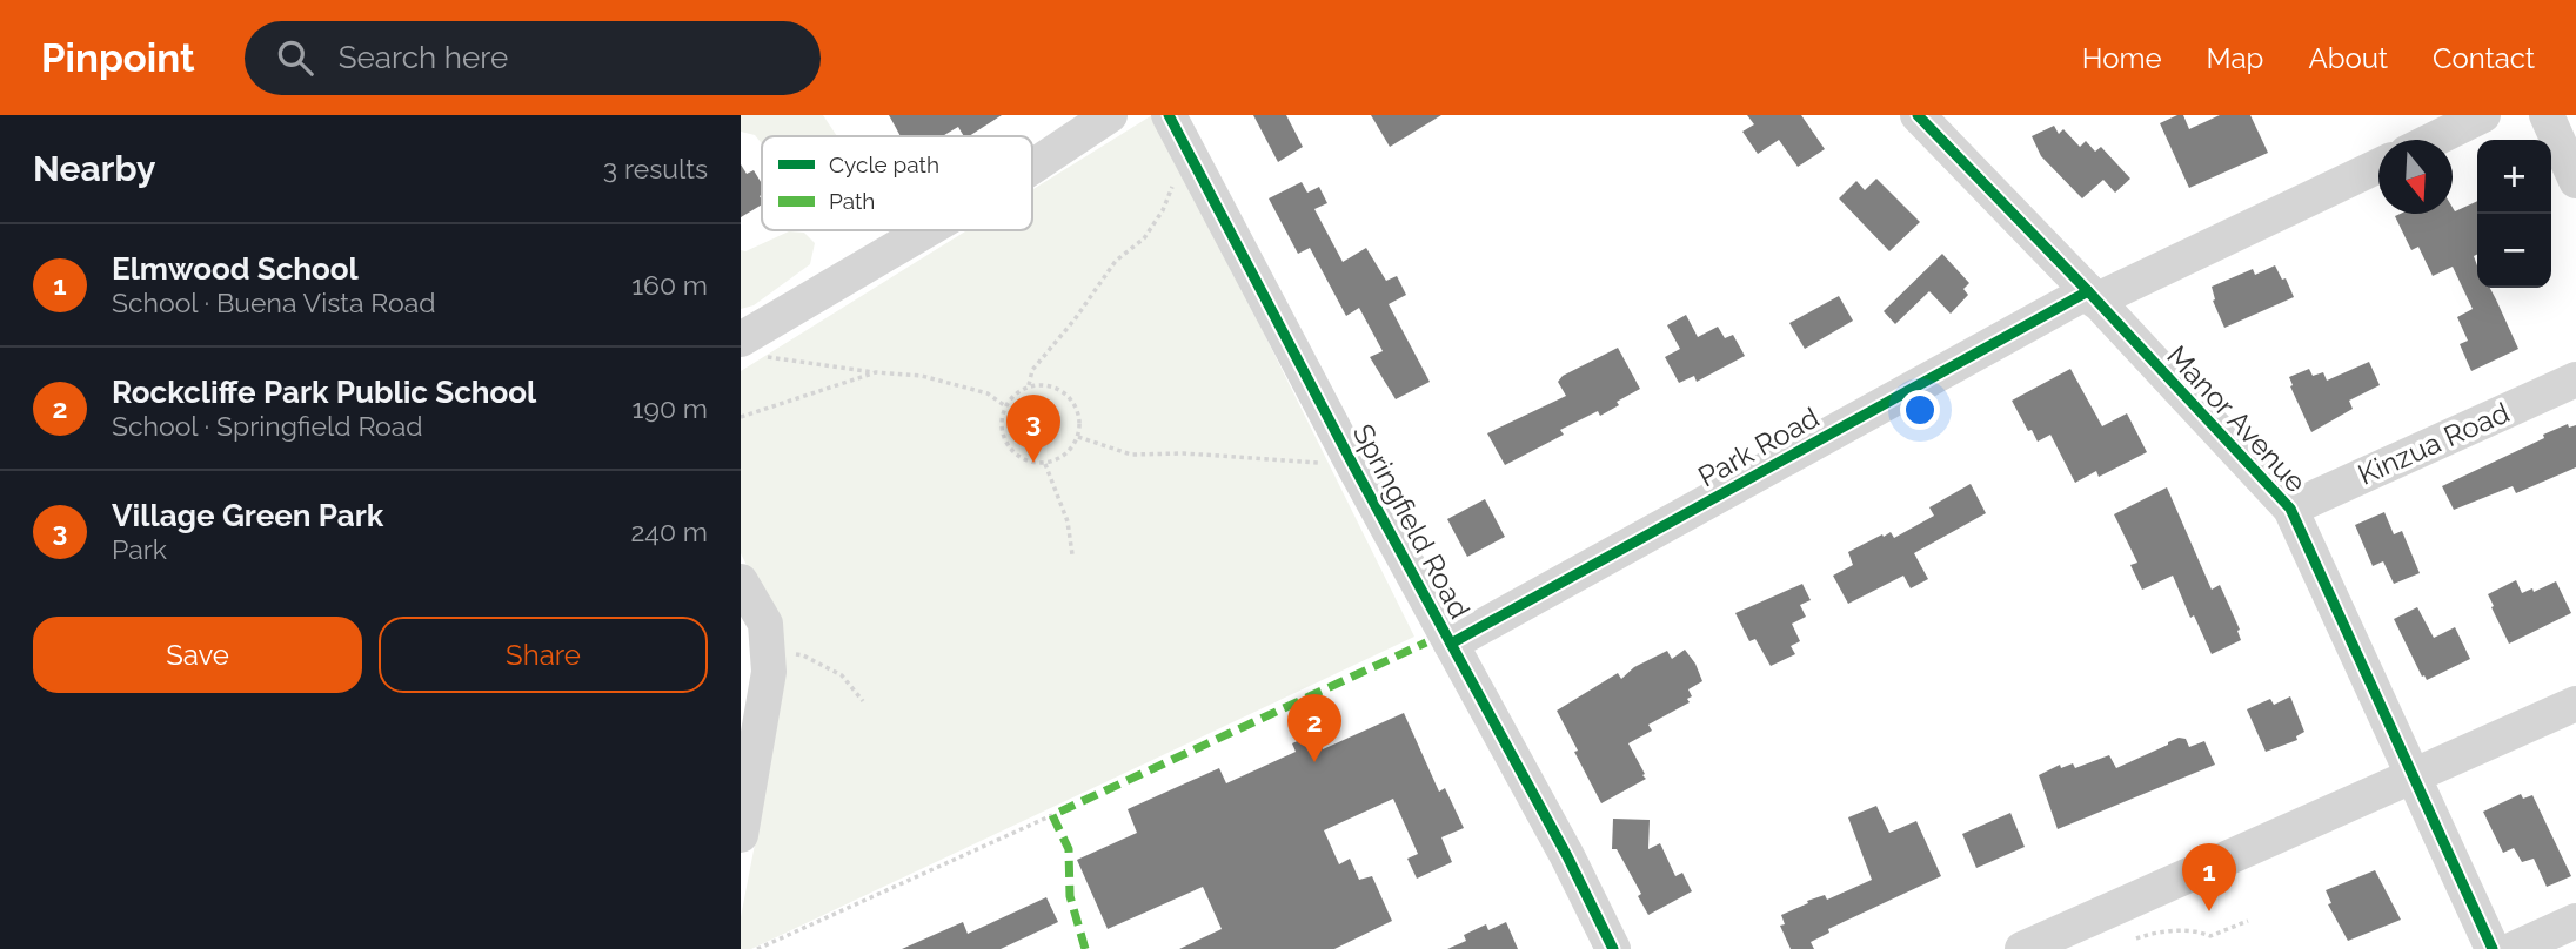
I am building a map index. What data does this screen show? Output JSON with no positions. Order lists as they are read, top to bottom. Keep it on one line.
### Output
{"streets":{"street":["Manor Avenue","Kinzua Road","Park Road","Springfield Road"]},"crossings":[["Manor Avenue","Kinzua Road"],["Manor Avenue","Park Road"],["Park Road","Springfield Road"]],"legend":["Cycle path","Path"],"north":"bottom","page":{"header":"Pinpoint","search":"Search here","nav":["Home","Map","About","Contact"],"heading":["Nearby","3 results"],"map_buttons":["+","−"],"list":[{"mark":"1","name":"Elmwood School","note":"School · Buena Vista Road","value":"160 m"},{"mark":"2","name":"Rockcliffe Park Public School","note":"School · Springfield Road","value":"190 m"},{"mark":"3","name":"Village Green Park","note":"Park","value":"240 m"}],"pins":["3","2","1"],"buttons":["Save","Share"]}}
